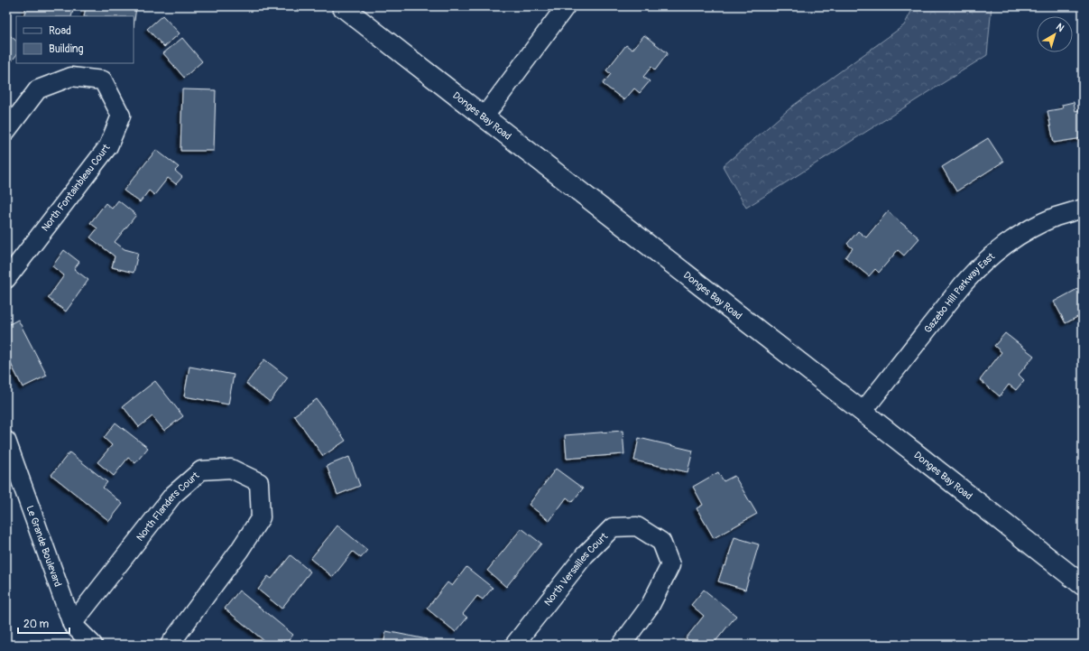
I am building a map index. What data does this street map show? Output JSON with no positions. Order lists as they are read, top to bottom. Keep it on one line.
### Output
{"streets":{"street":["Donges Bay Road","North Fontainbleau Court","Gazebo Hill Parkway East","North Flanders Court","Le Grande Boulevard","North Versailles Court"]},"crossings":[["Donges Bay Road","Gazebo Hill Parkway East"],["North Flanders Court","Le Grande Boulevard"]],"legend":["Road","Building"],"scale_bar":"20 m","north":"top right"}
